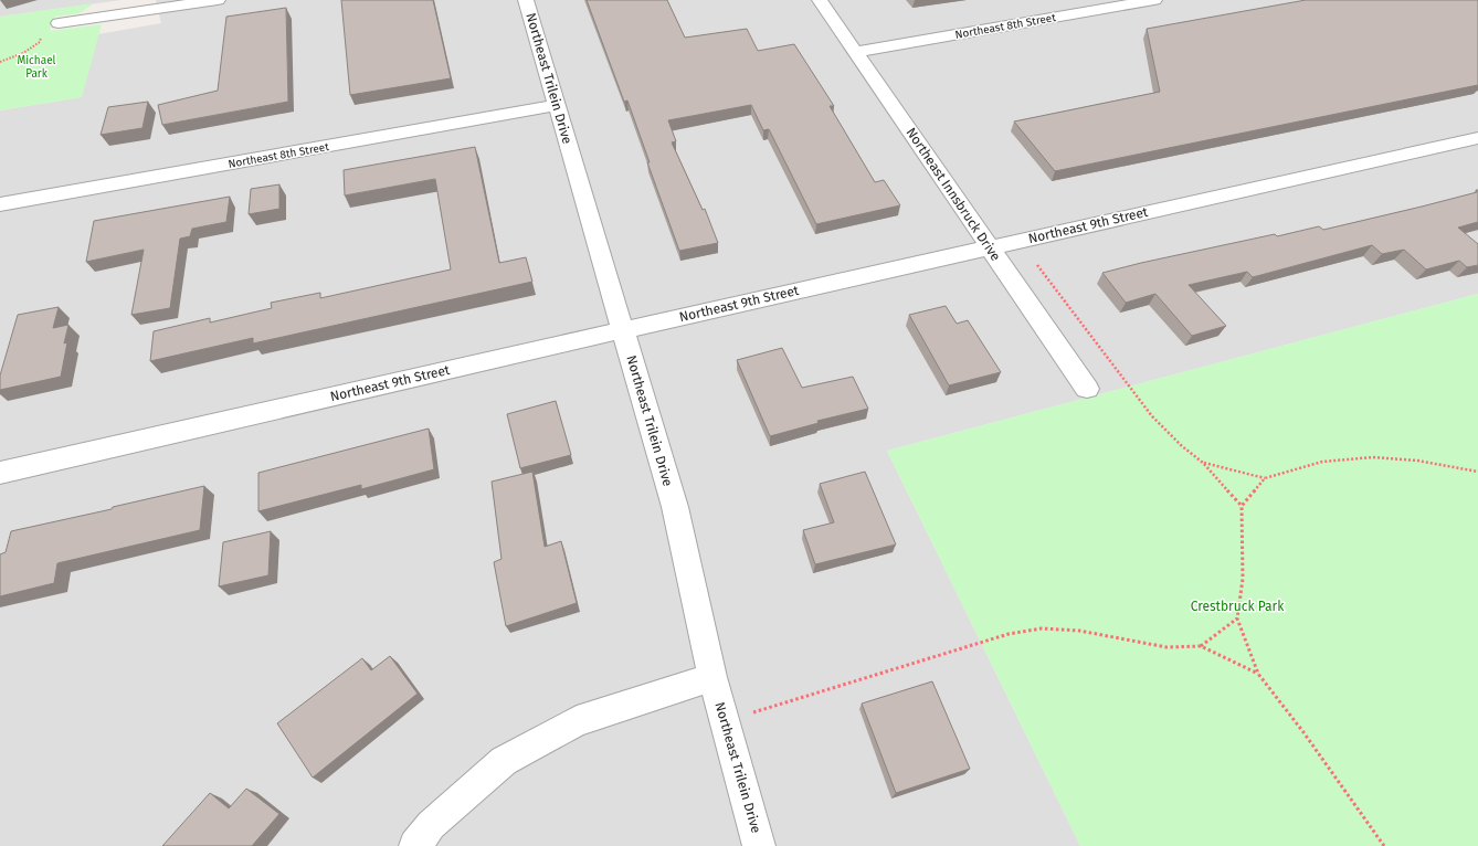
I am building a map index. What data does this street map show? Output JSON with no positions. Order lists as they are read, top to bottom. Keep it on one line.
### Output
{"streets":{"street":["Northeast 8th Street","Northeast Trilein Drive","Northeast Innsbruck Drive","Northeast 9th Street"]},"crossings":[["Northeast 8th Street","Northeast Trilein Drive"],["Northeast 8th Street","Northeast Innsbruck Drive"],["Northeast Trilein Drive","Northeast 9th Street"],["Northeast Innsbruck Drive","Northeast 9th Street"]],"parks":["Michael Park","Crestbruck Park"]}
